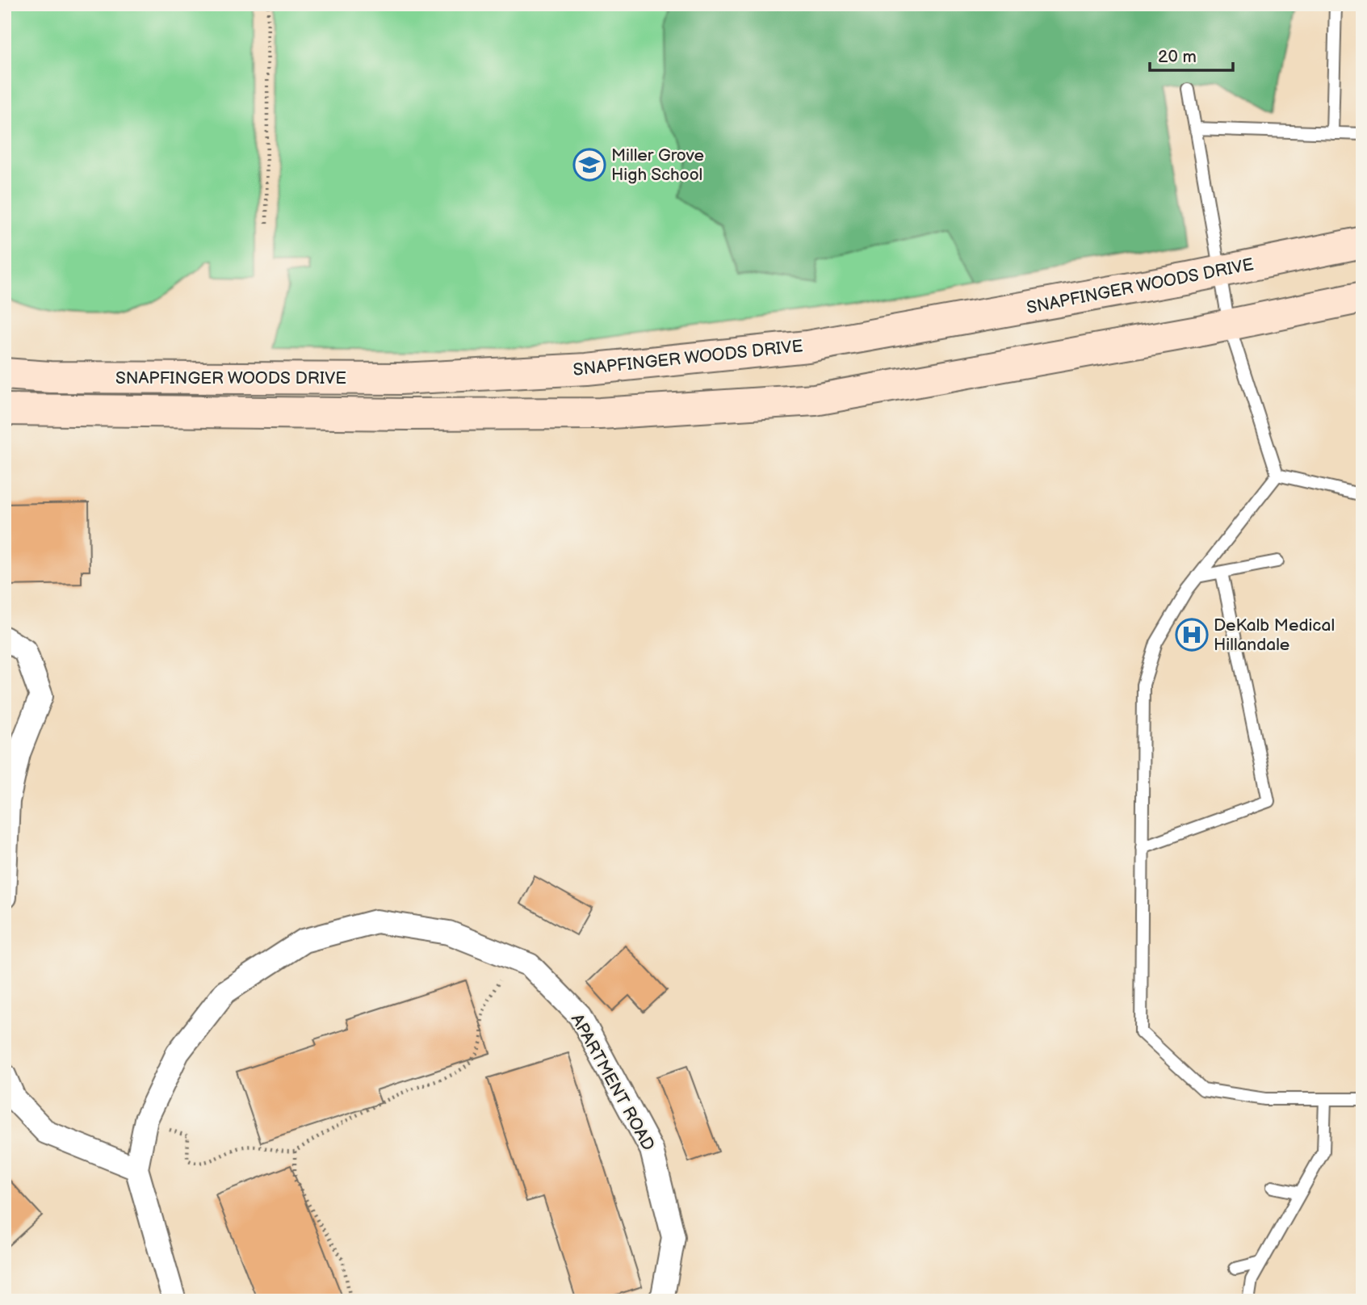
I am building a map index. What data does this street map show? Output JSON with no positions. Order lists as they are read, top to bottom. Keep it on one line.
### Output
{"streets":{"main road":["SNAPFINGER WOODS DRIVE"],"street":["APARTMENT ROAD"]},"places":{"school or university":["Miller Grove High School"],"hospital":["DeKalb Medical Hillandale"]},"scale_bar":"20 m"}
